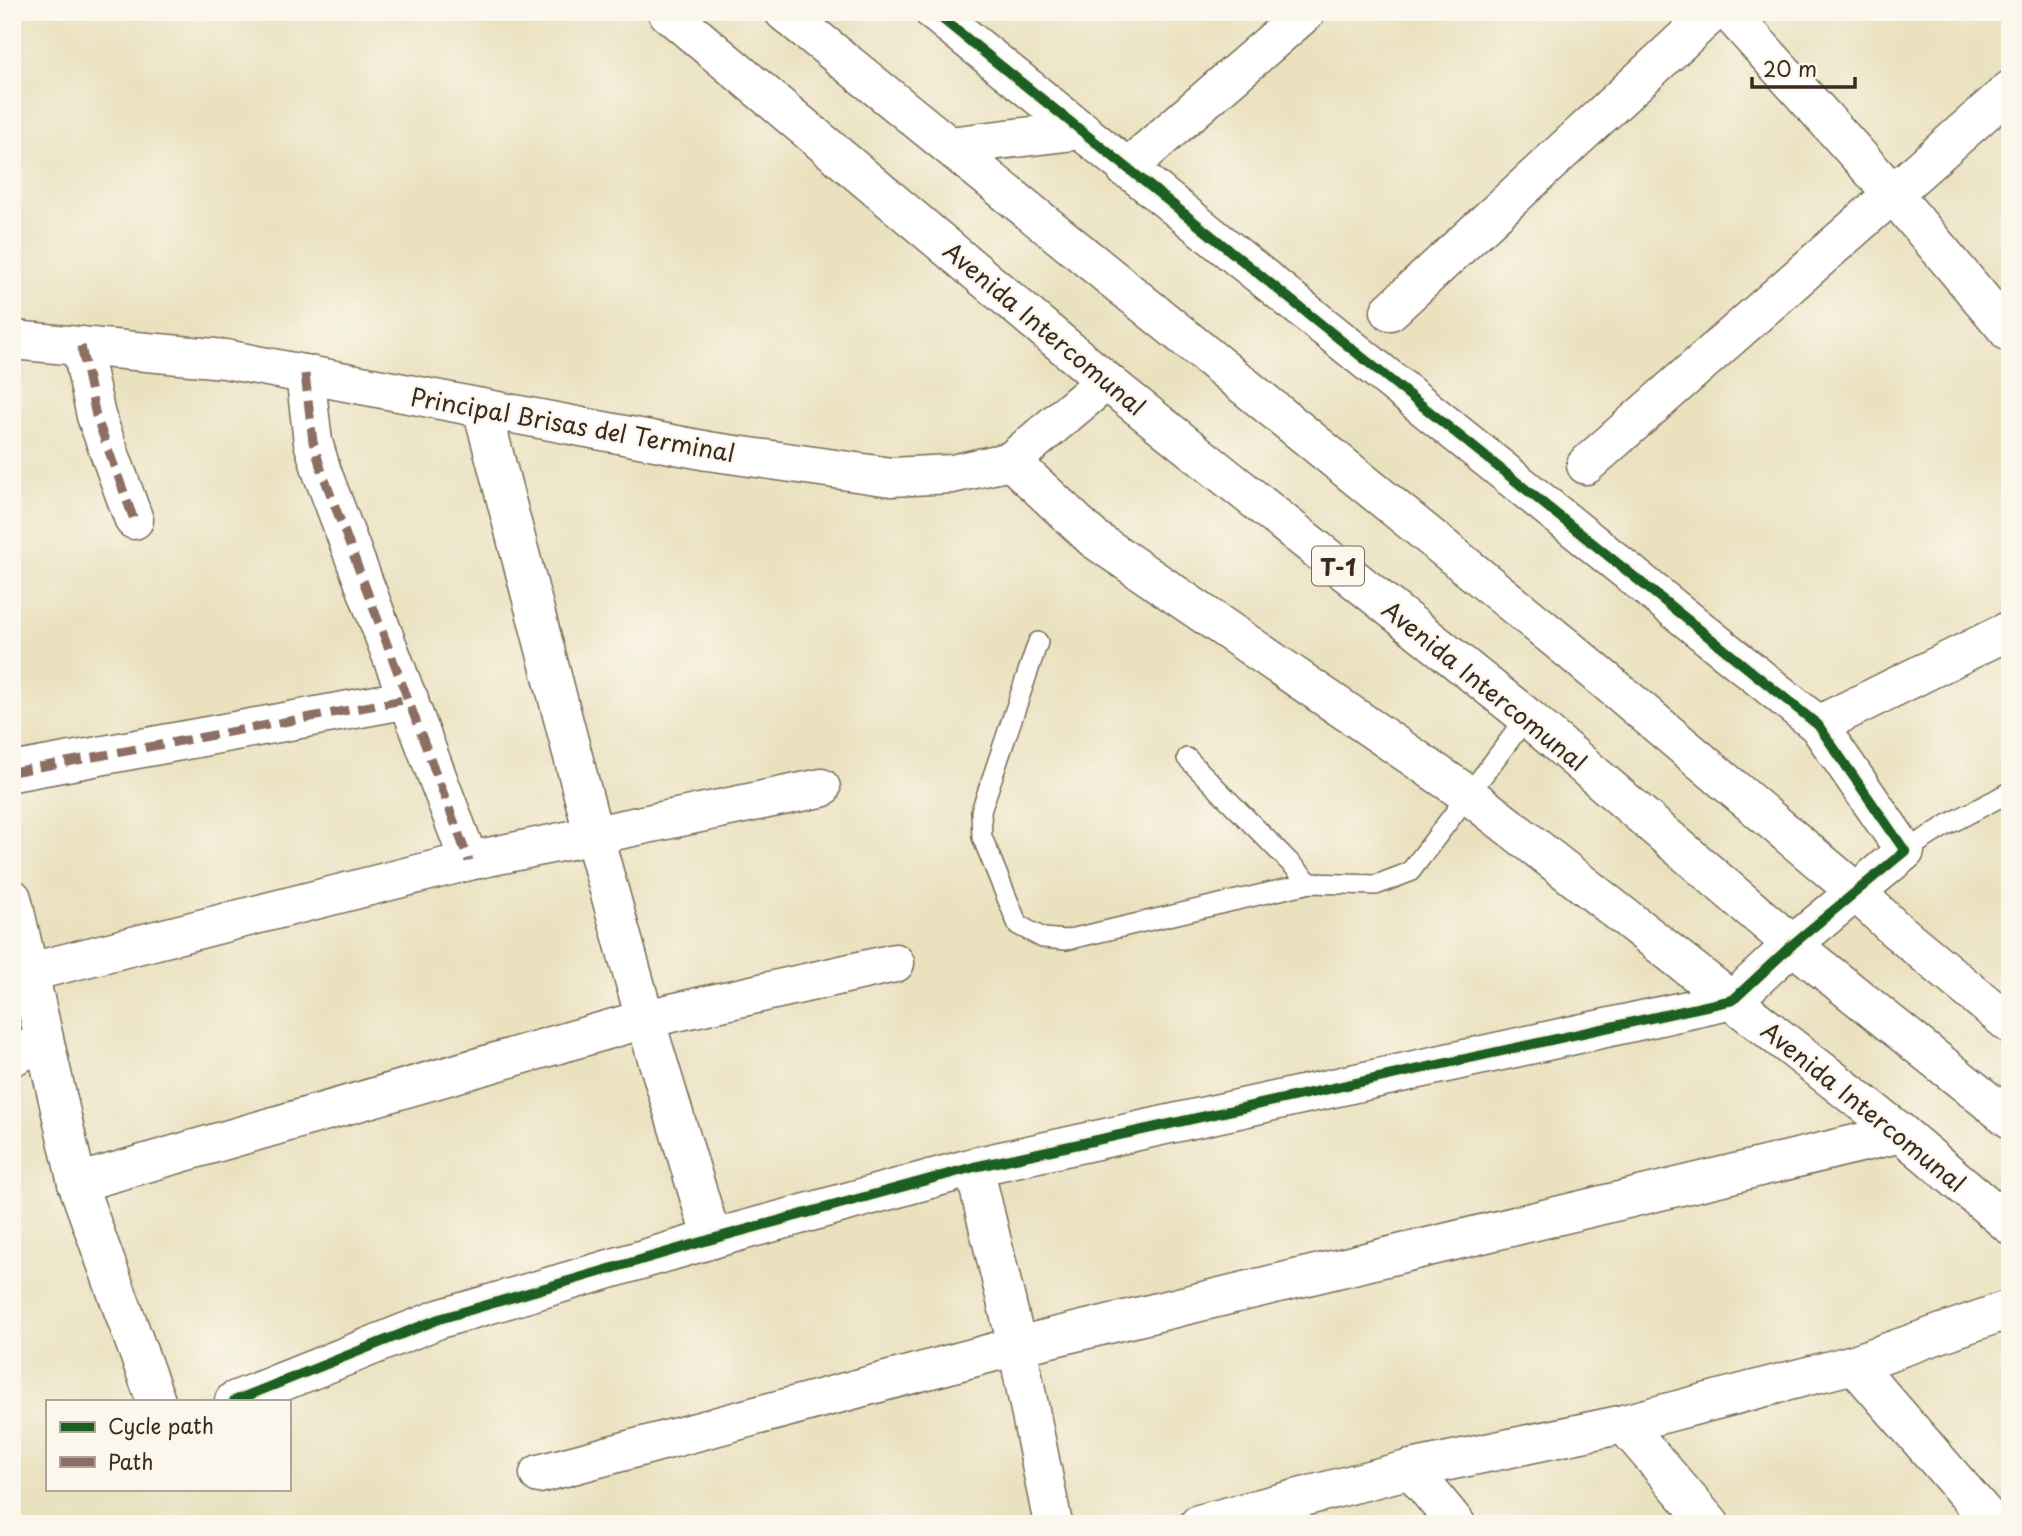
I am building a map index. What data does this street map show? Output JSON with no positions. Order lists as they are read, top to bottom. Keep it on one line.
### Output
{"streets":{"street":["Avenida Intercomunal","Principal Brisas del Terminal","T-1"]},"crossings":[["Avenida Intercomunal","Principal Brisas del Terminal"]],"legend":["Cycle path","Path"],"scale_bar":"20 m"}
